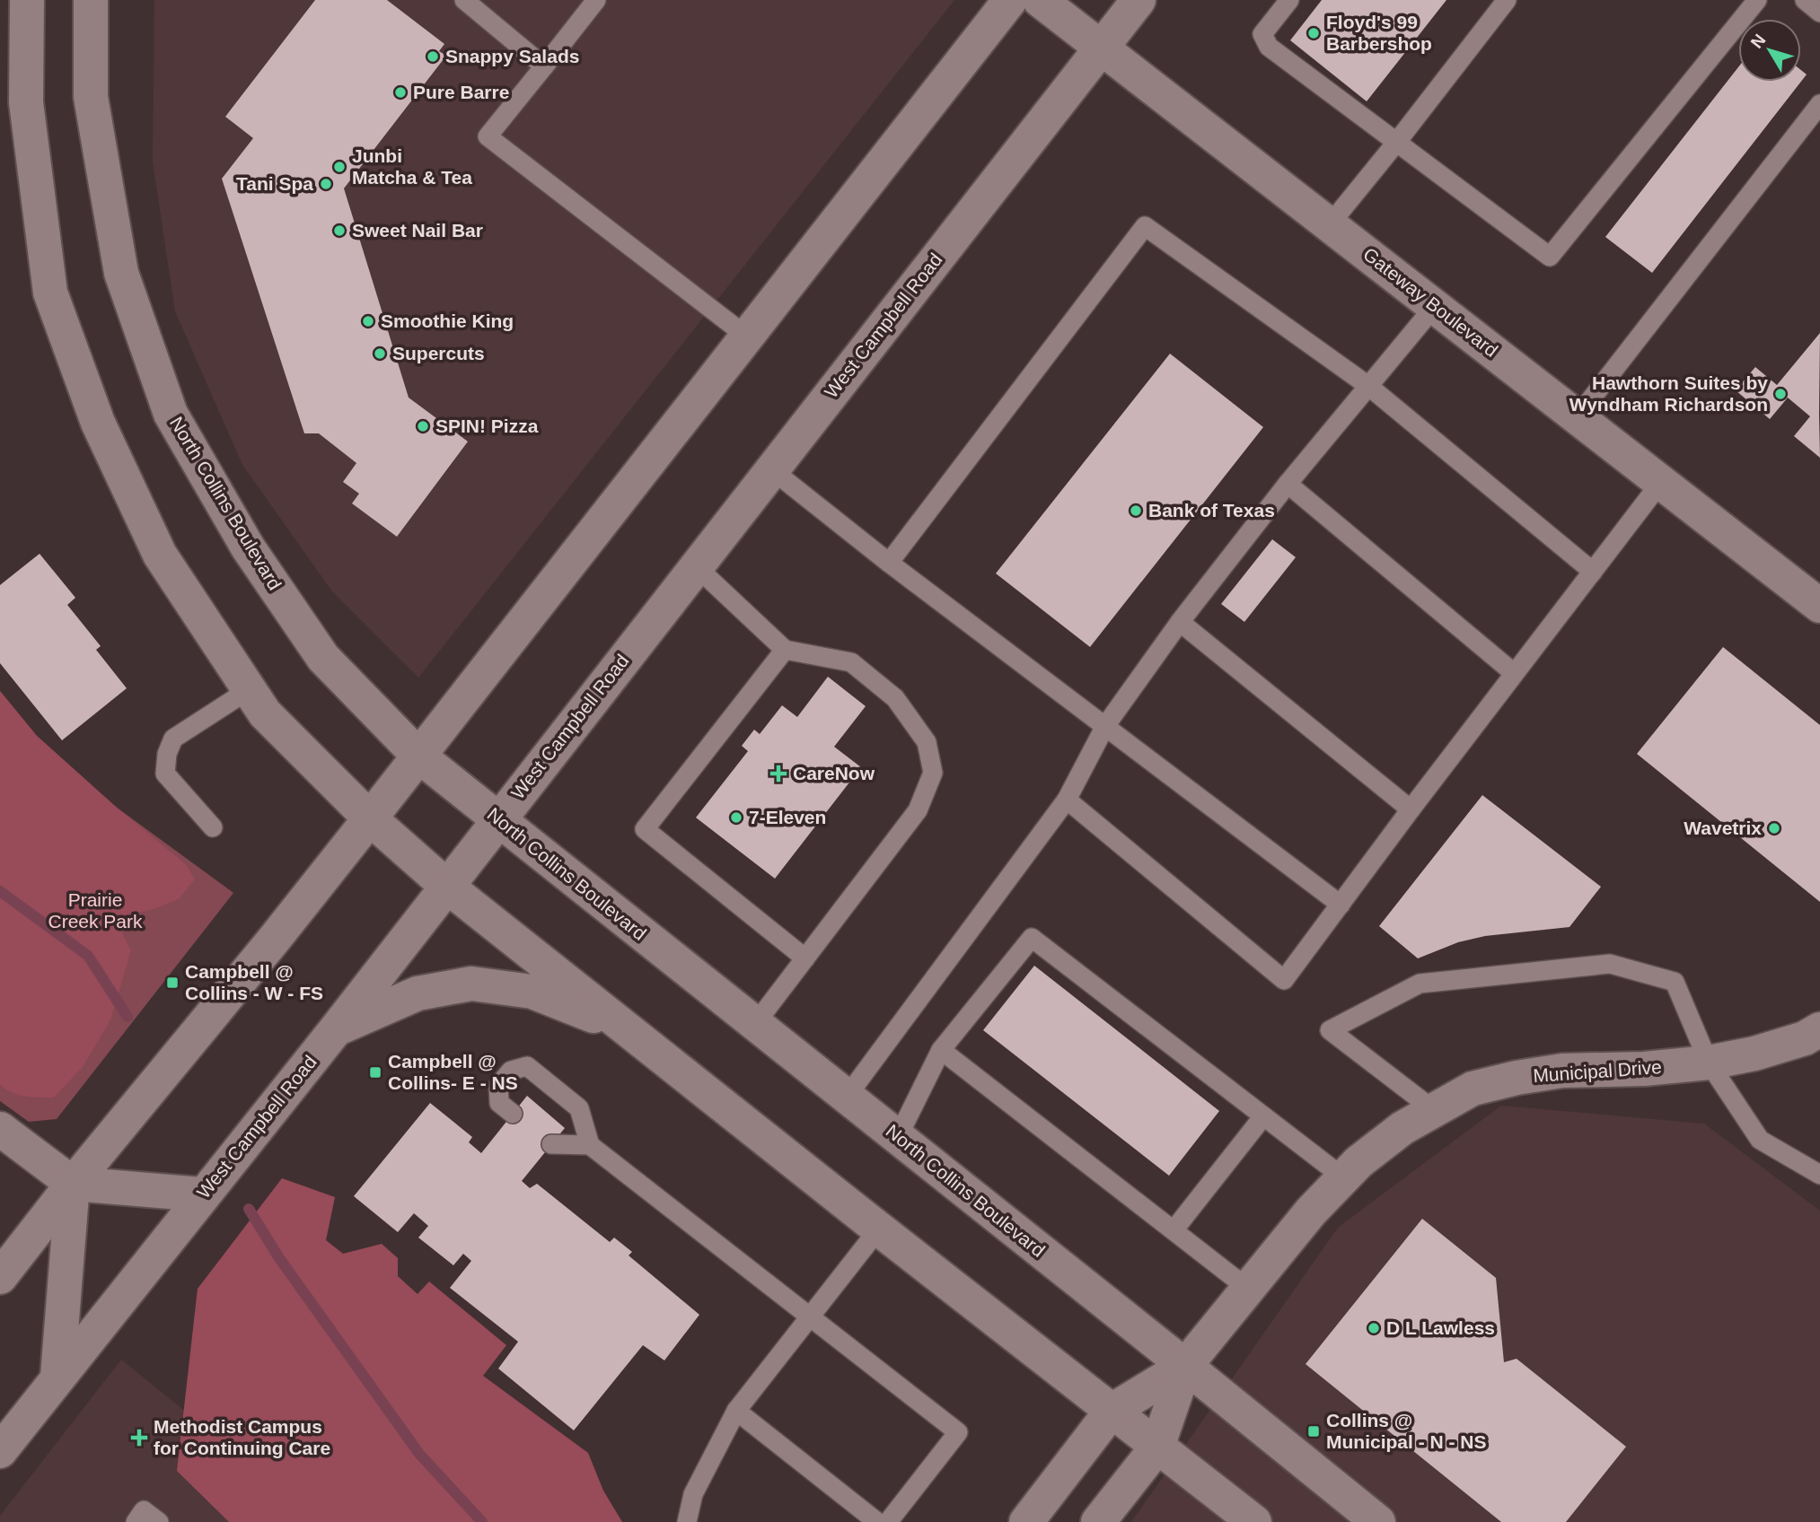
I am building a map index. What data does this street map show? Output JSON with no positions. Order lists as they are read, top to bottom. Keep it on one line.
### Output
{"streets":{"main road":["Gateway Boulevard","West Campbell Road","North Collins Boulevard","Municipal Drive"]},"crossings":[["Gateway Boulevard","West Campbell Road"],["West Campbell Road","North Collins Boulevard"],["North Collins Boulevard","Municipal Drive"]],"parks":["Prairie Creek Park"],"places":{"other":["Floyd's 99 Barbershop","Snappy Salads","Pure Barre","Junbi Matcha & Tea","Tani Spa","Sweet Nail Bar","Smoothie King","Supercuts","Hawthorn Suites by Wyndham Richardson","SPIN! Pizza","Bank of Texas","7-Eleven","Wavetrix","D L Lawless"],"health":["CareNow","Methodist Campus for Continuing Care"],"transit":["Campbell @ Collins - W - FS","Campbell @ Collins- E - NS","Collins @ Municipal - N - NS"]},"north":"top left"}
